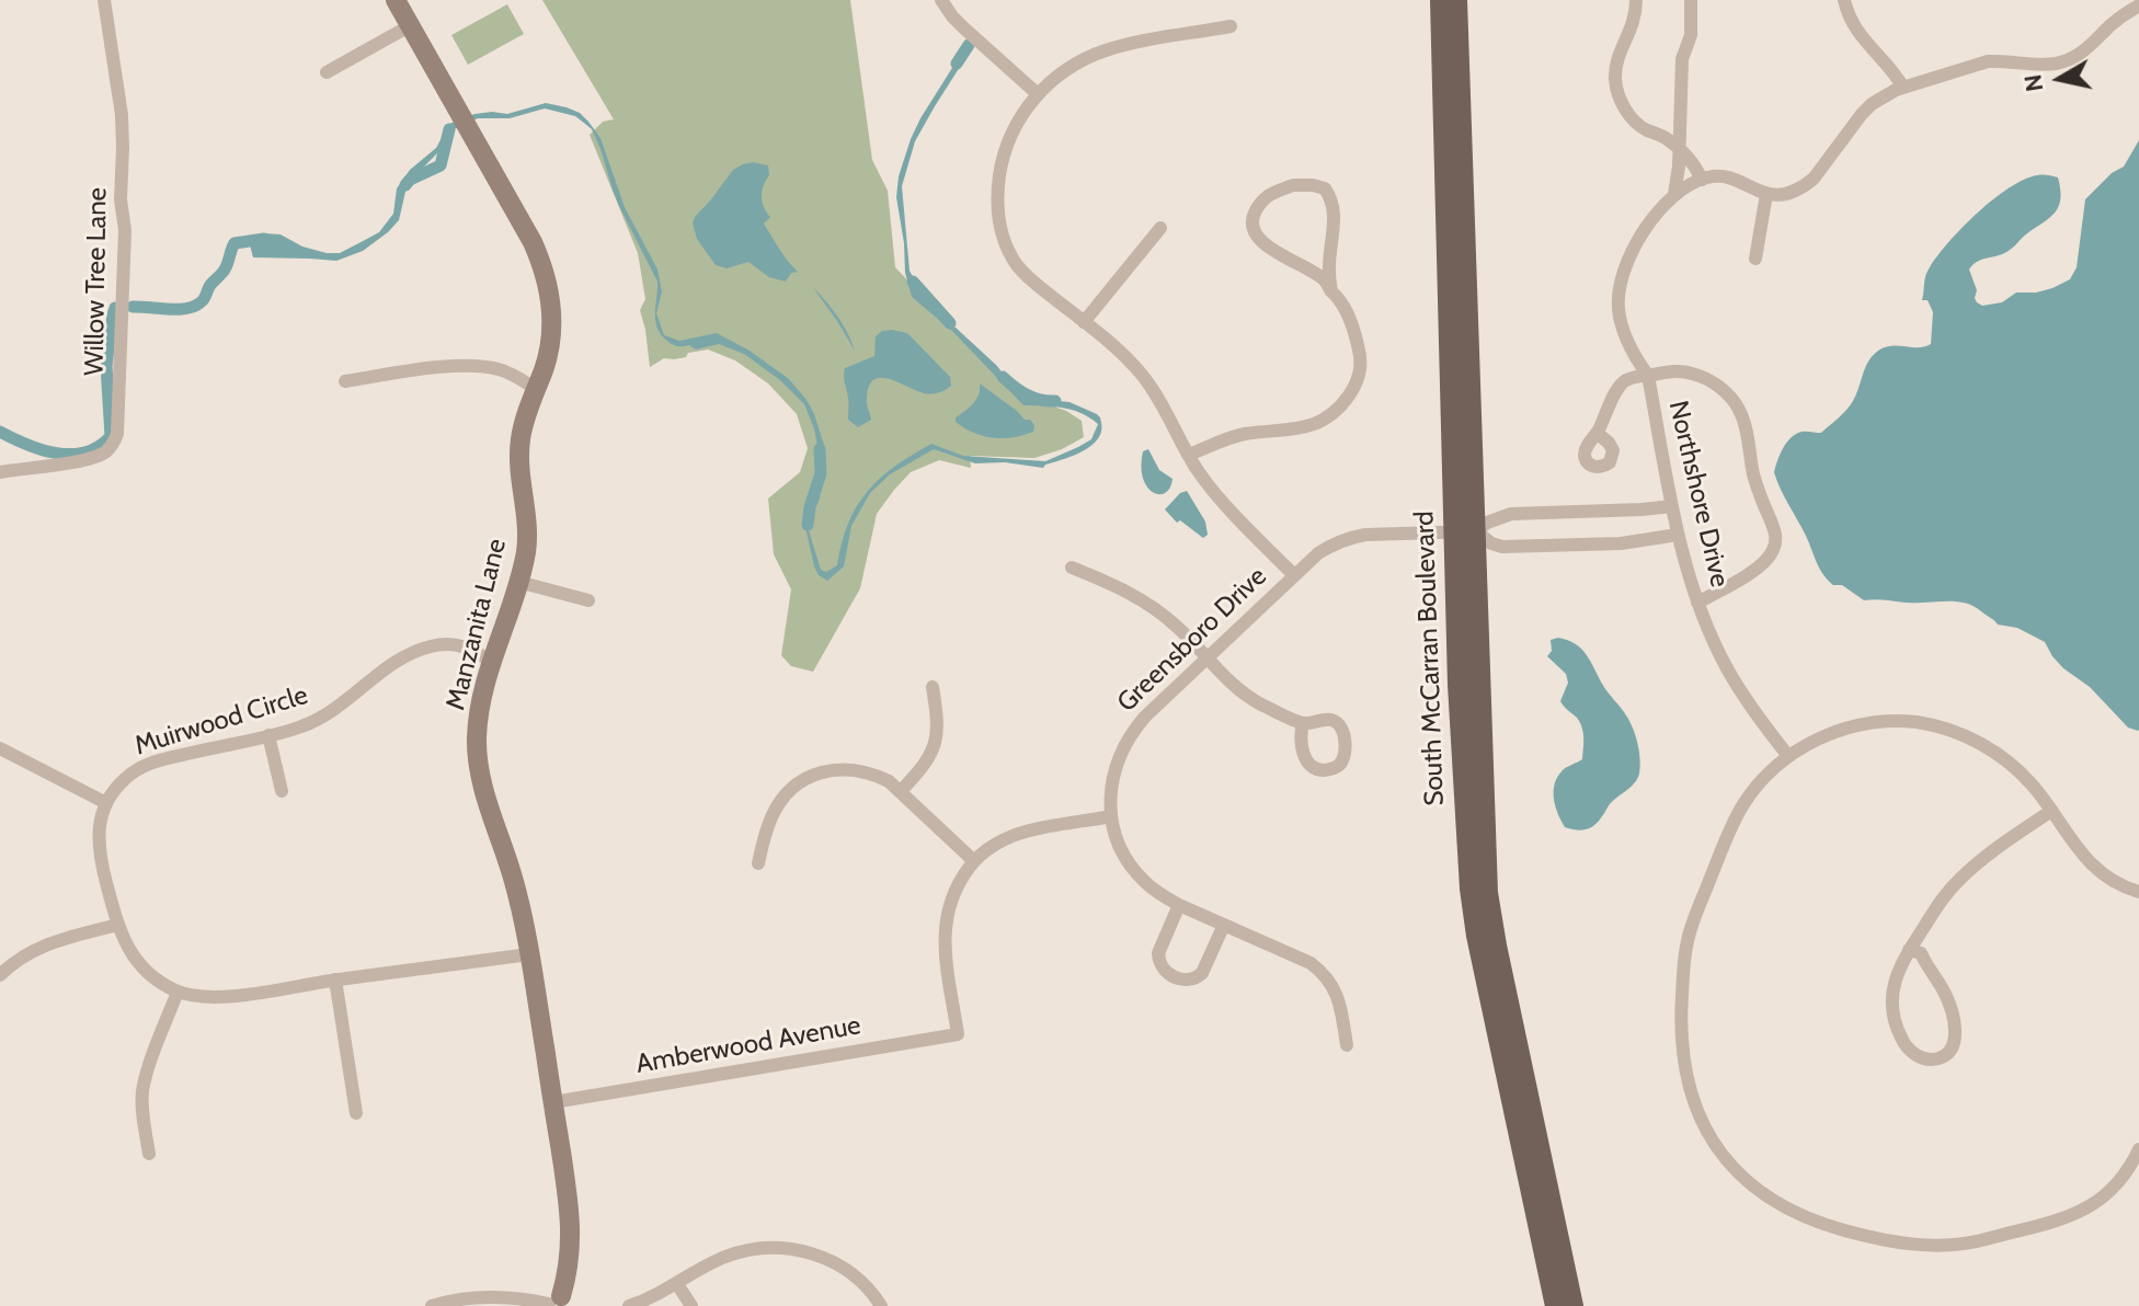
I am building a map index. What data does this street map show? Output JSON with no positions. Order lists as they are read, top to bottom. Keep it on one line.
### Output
{"streets":{"main road":["South McCarran Boulevard"],"street":["Willow Tree Lane","Northshore Drive","Manzanita Lane","Greensboro Drive","Muirwood Circle","Amberwood Avenue"]},"crossings":[["Northshore Drive","Greensboro Drive"],["Manzanita Lane","Muirwood Circle"],["Manzanita Lane","Amberwood Avenue"],["Greensboro Drive","South McCarran Boulevard"]],"north":"left"}
